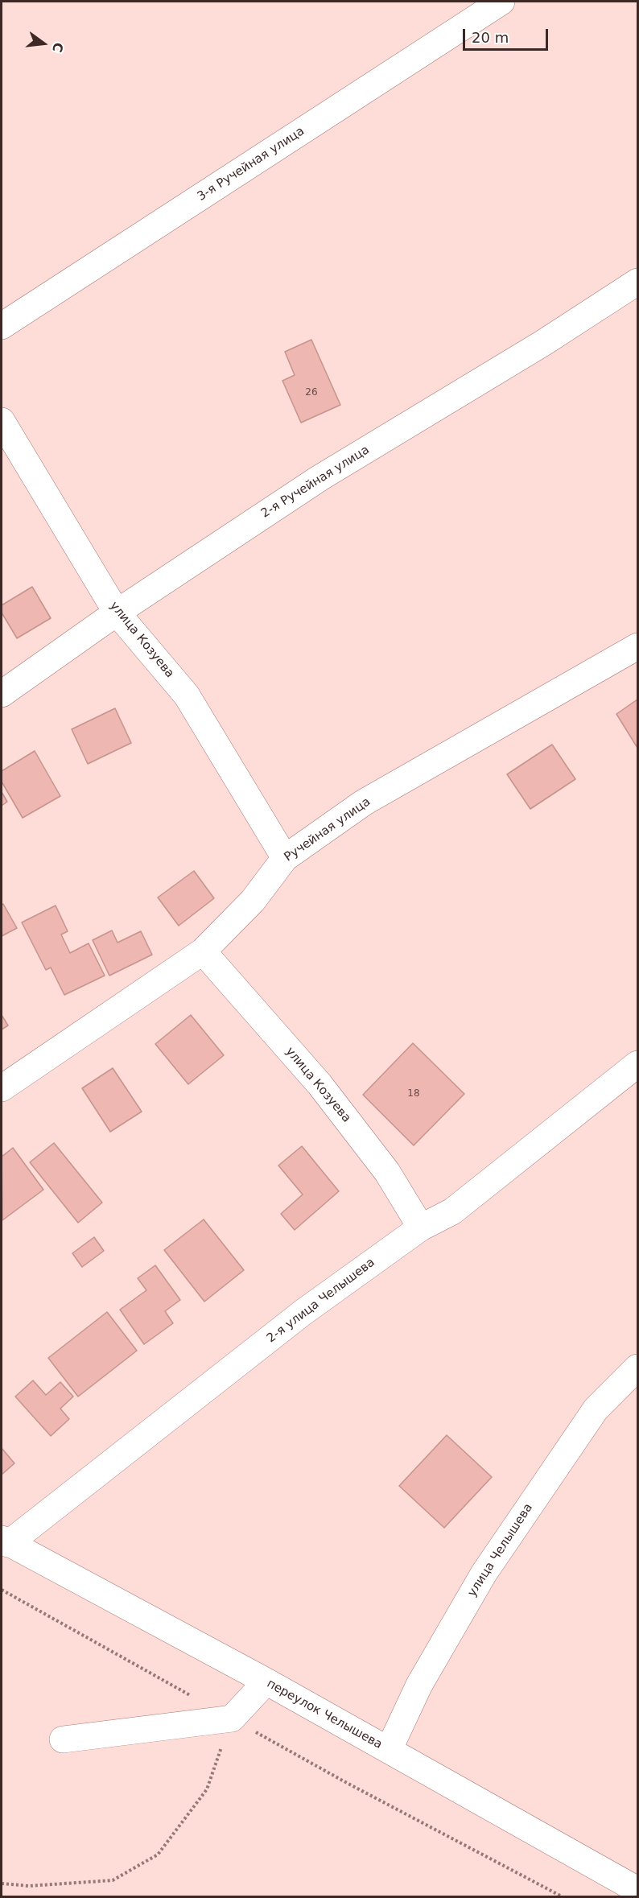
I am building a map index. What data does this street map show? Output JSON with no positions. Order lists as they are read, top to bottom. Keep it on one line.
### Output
{"streets":{"street":["3-я Ручейная улица","2-я Ручейная улица","улица Козуева","Ручейная улица","2-я улица Челышева","улица Челышева","переулок Челышева"]},"crossings":[["2-я Ручейная улица","улица Козуева"],["улица Козуева","Ручейная улица"],["улица Козуева","2-я улица Челышева"],["2-я улица Челышева","переулок Челышева"],["улица Челышева","переулок Челышева"]],"house_numbers":["26","18"],"scale_bar":"20 m","north":"right"}
